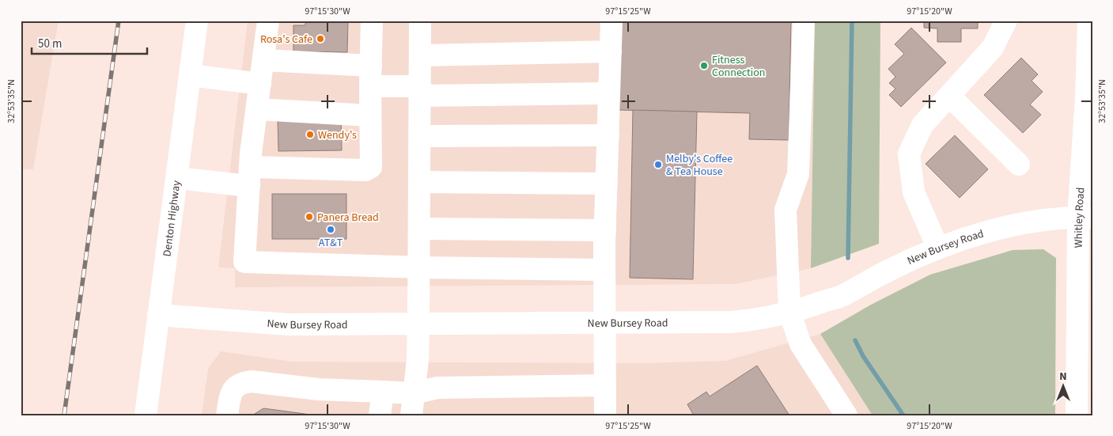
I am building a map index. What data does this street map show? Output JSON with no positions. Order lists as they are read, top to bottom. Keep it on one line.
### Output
{"streets":{"street":["Whitley Road","Denton Highway","New Bursey Road"]},"crossings":[["Whitley Road","New Bursey Road"],["Denton Highway","New Bursey Road"]],"places":["Rosa's Cafe","Fitness Connection","Wendy's","Melby's Coffee & Tea House","Panera Bread","AT&T"],"scale_bar":"50 m","north":"top","coordinates":["97°15'30\"W","97°15'25\"W","97°15'20\"W","32°53'35\"N"]}
